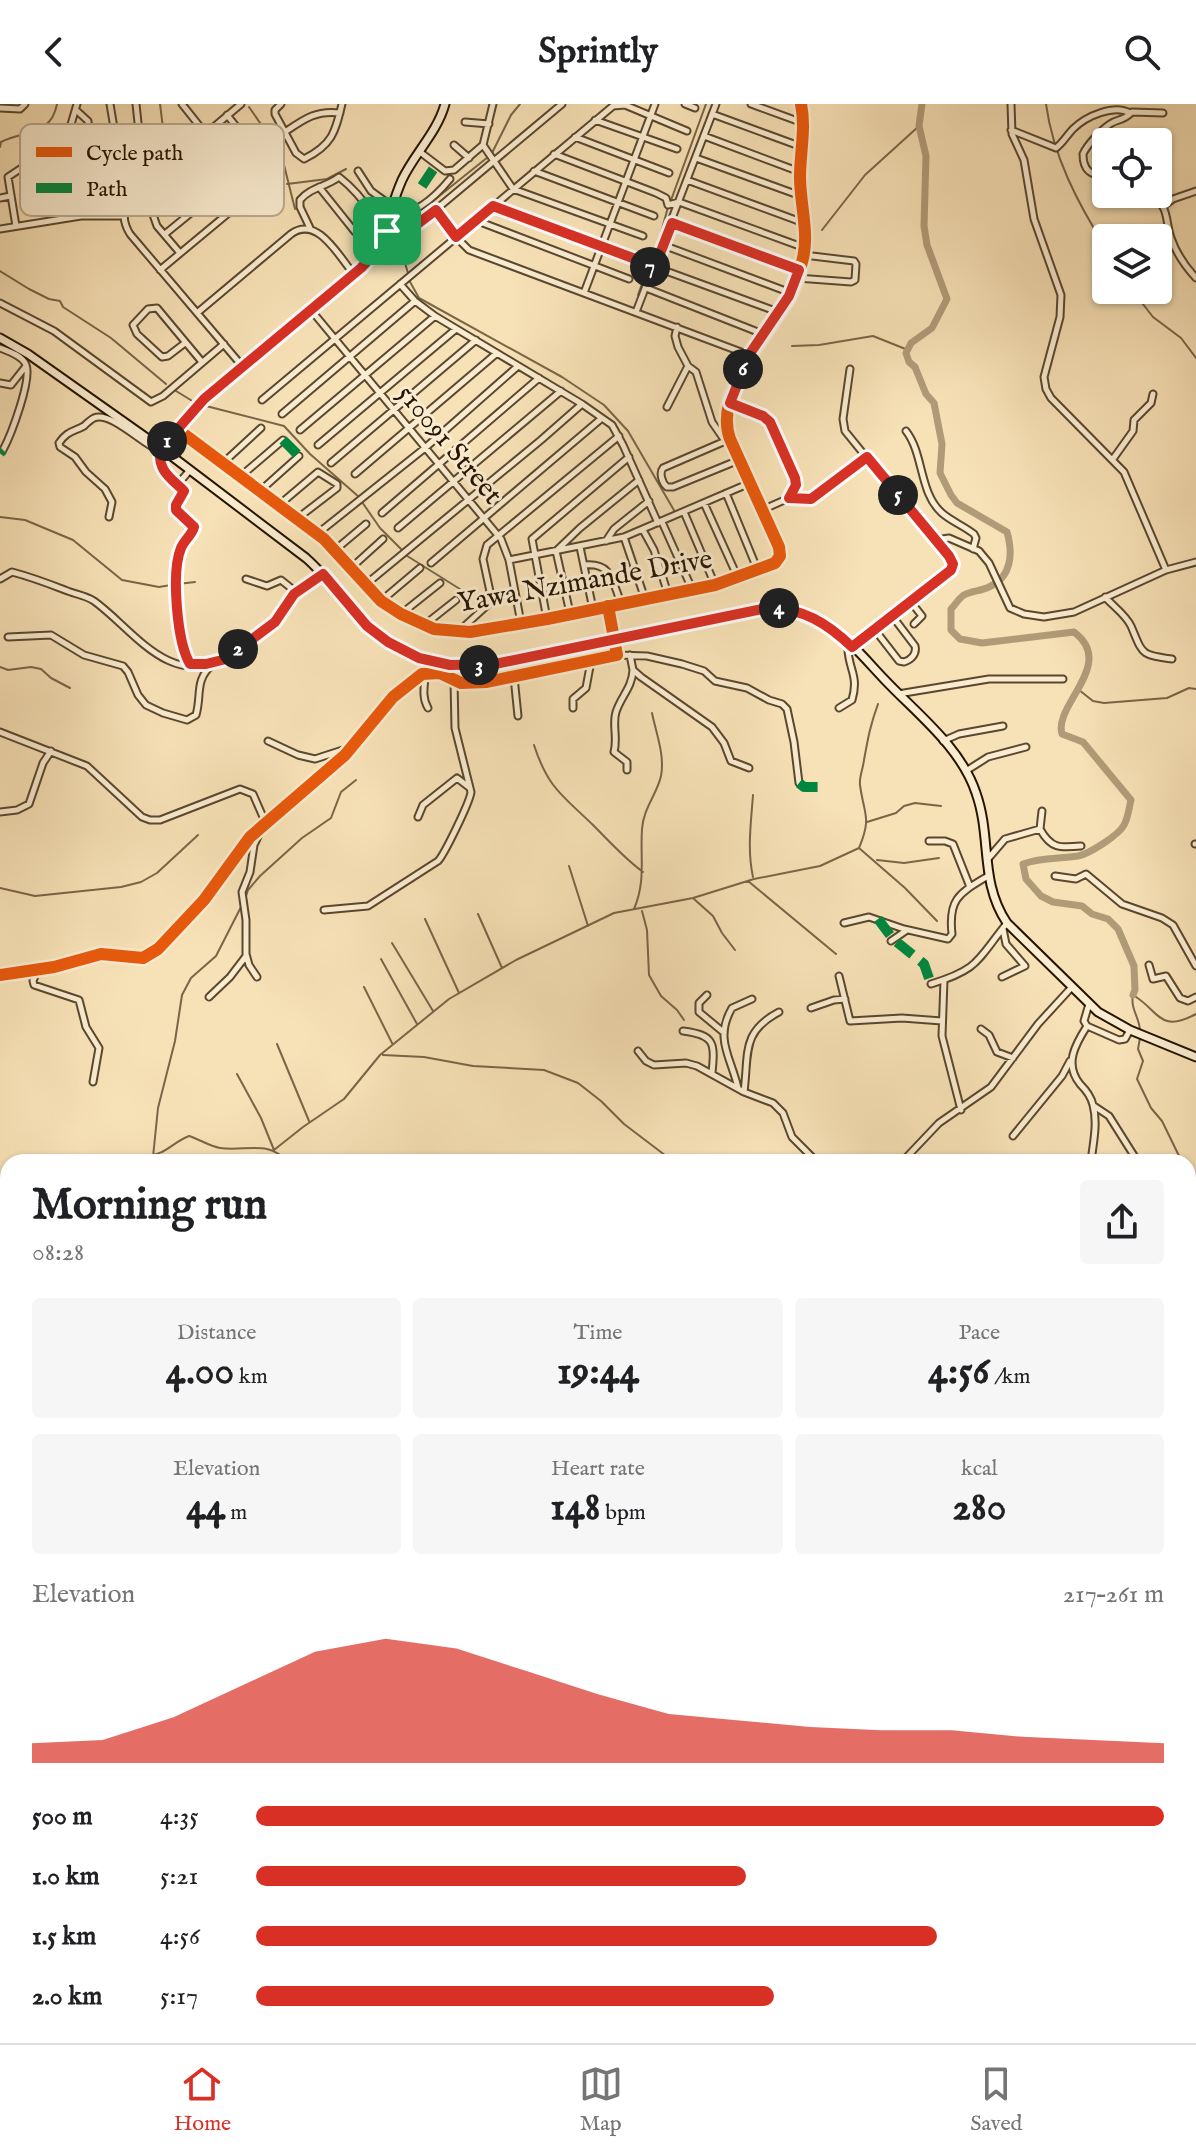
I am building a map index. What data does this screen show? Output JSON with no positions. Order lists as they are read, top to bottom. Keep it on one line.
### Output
{"streets":{"street":["510091 Street","Yawa Nzimande Drive"]},"crossings":[["510091 Street","Yawa Nzimande Drive"]],"legend":["Cycle path","Path"],"page":{"header":"Sprintly","pins":["7","6","1","5","4","2","3"],"heading":["Morning run","08:28"],"stats":[["Distance","4.00 km"],["Time","19:44"],["Pace","4:56 /km"],["Elevation","44 m"],["Heart rate","148 bpm"],["kcal","280"]],"chart":["Elevation","217–261 m"],"list":[{"name":"500 m","note":"4:35"},{"name":"1.0 km","note":"5:21"},{"name":"1.5 km","note":"4:56"},{"name":"2.0 km","note":"5:17"}],"tabs":["Home","Map","Saved"]}}
